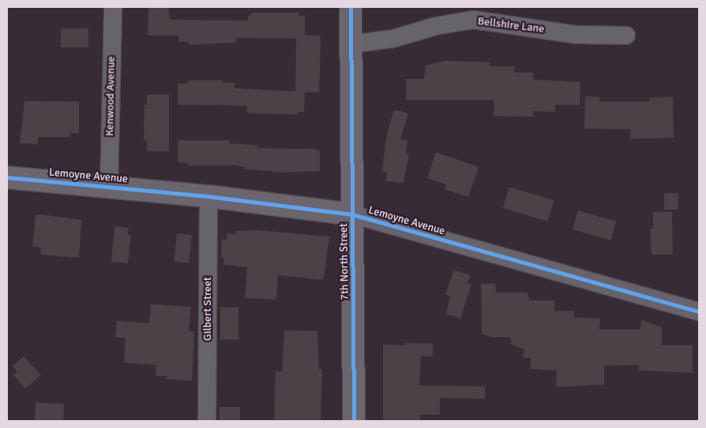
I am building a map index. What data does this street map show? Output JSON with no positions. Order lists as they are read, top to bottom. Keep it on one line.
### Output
{"streets":{"street":["Bellshire Lane","Kenwood Avenue","Lemoyne Avenue","7th North Street","Gilbert Street"]},"crossings":[["Bellshire Lane","7th North Street"],["Kenwood Avenue","Lemoyne Avenue"],["Lemoyne Avenue","7th North Street"],["Lemoyne Avenue","Gilbert Street"]]}
